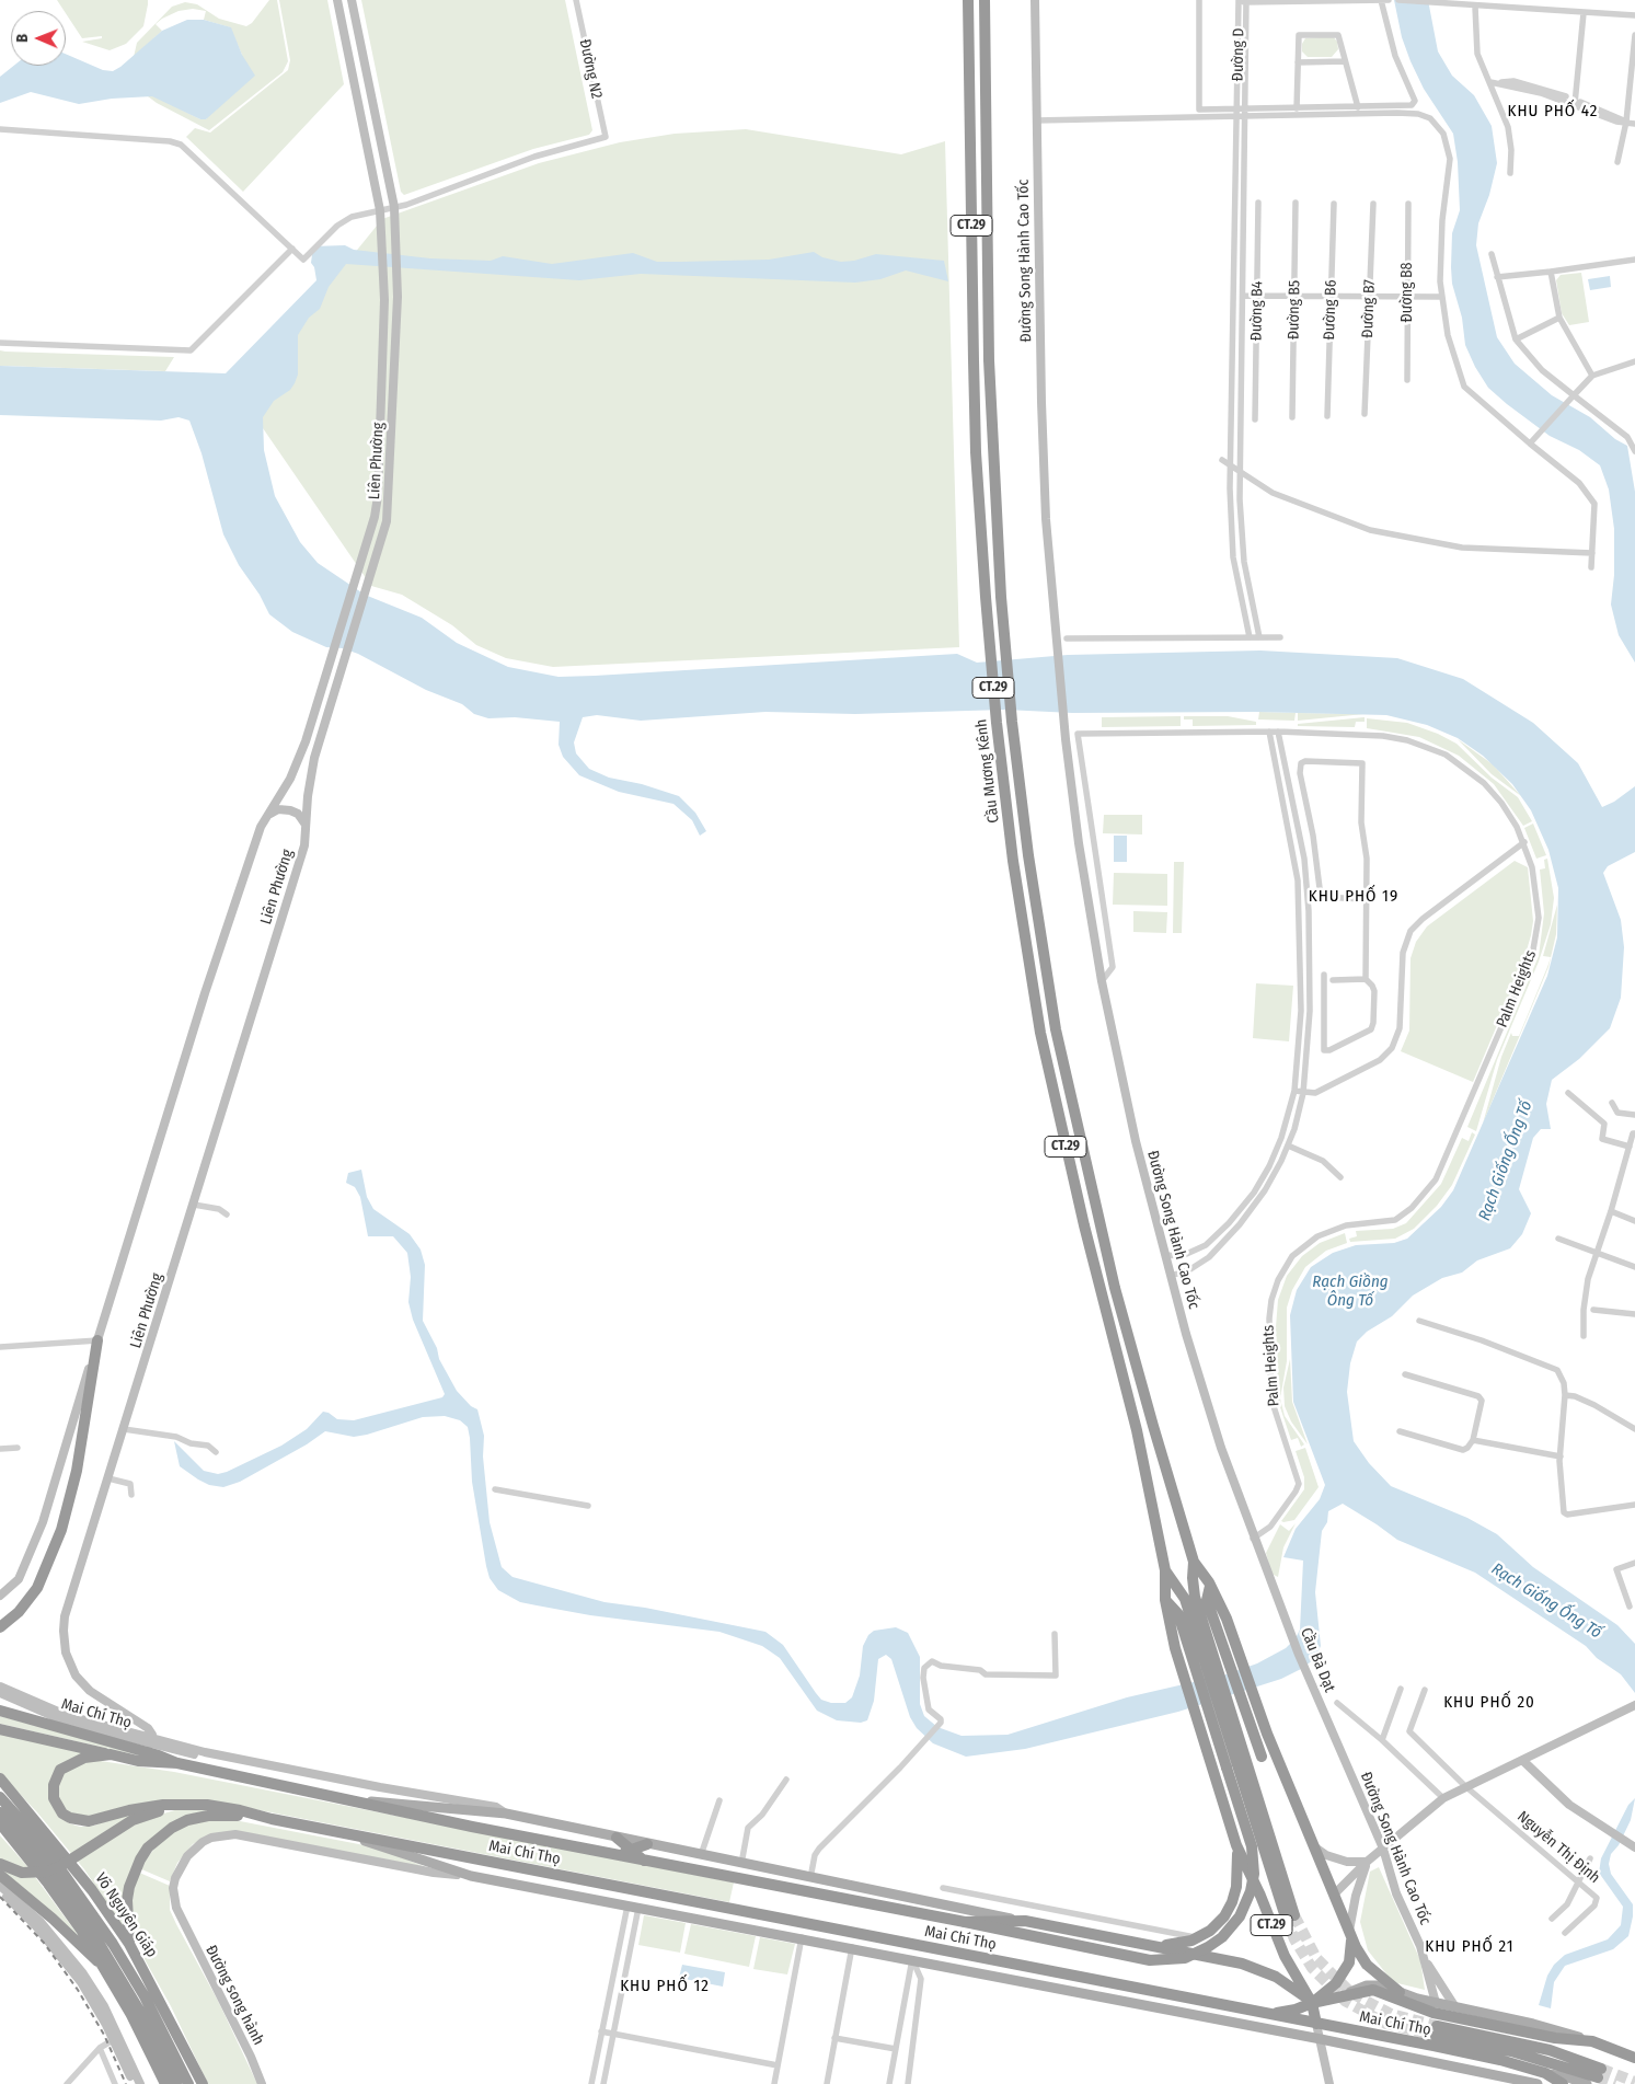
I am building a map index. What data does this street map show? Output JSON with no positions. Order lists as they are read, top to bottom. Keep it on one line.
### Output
{"streets":{"highway":["CT.29","Cầu Mương Kênh","Mai Chí Thọ","Võ Nguyên Giáp"],"main road":["Đường Song Hành Cao Tốc","Liên Phường","Cầu Bà Dạt","Đường song hành"],"street":["Đường D","Đường N2","Đường B8","Đường B7","Đường B5","Đường B6","Đường B4","Palm Heights","Nguyễn Thị Định"]},"crossings":[["Đường N2","Liên Phường"],["CT.29","Cầu Mương Kênh"],["CT.29","Mai Chí Thọ"],["Đường Song Hành Cao Tốc","Palm Heights"],["Đường Song Hành Cao Tốc","Cầu Bà Dạt"],["Đường Song Hành Cao Tốc","Mai Chí Thọ"],["Liên Phường","Mai Chí Thọ"],["Mai Chí Thọ","Đường song hành"]],"districts":["KHU PHỐ 42","KHU PHỐ 19","KHU PHỐ 20","KHU PHỐ 21","KHU PHỐ 12"],"water":["Rạch Giống Ống Tố","Rạch Giồng Ông Tố"],"north":"left"}
